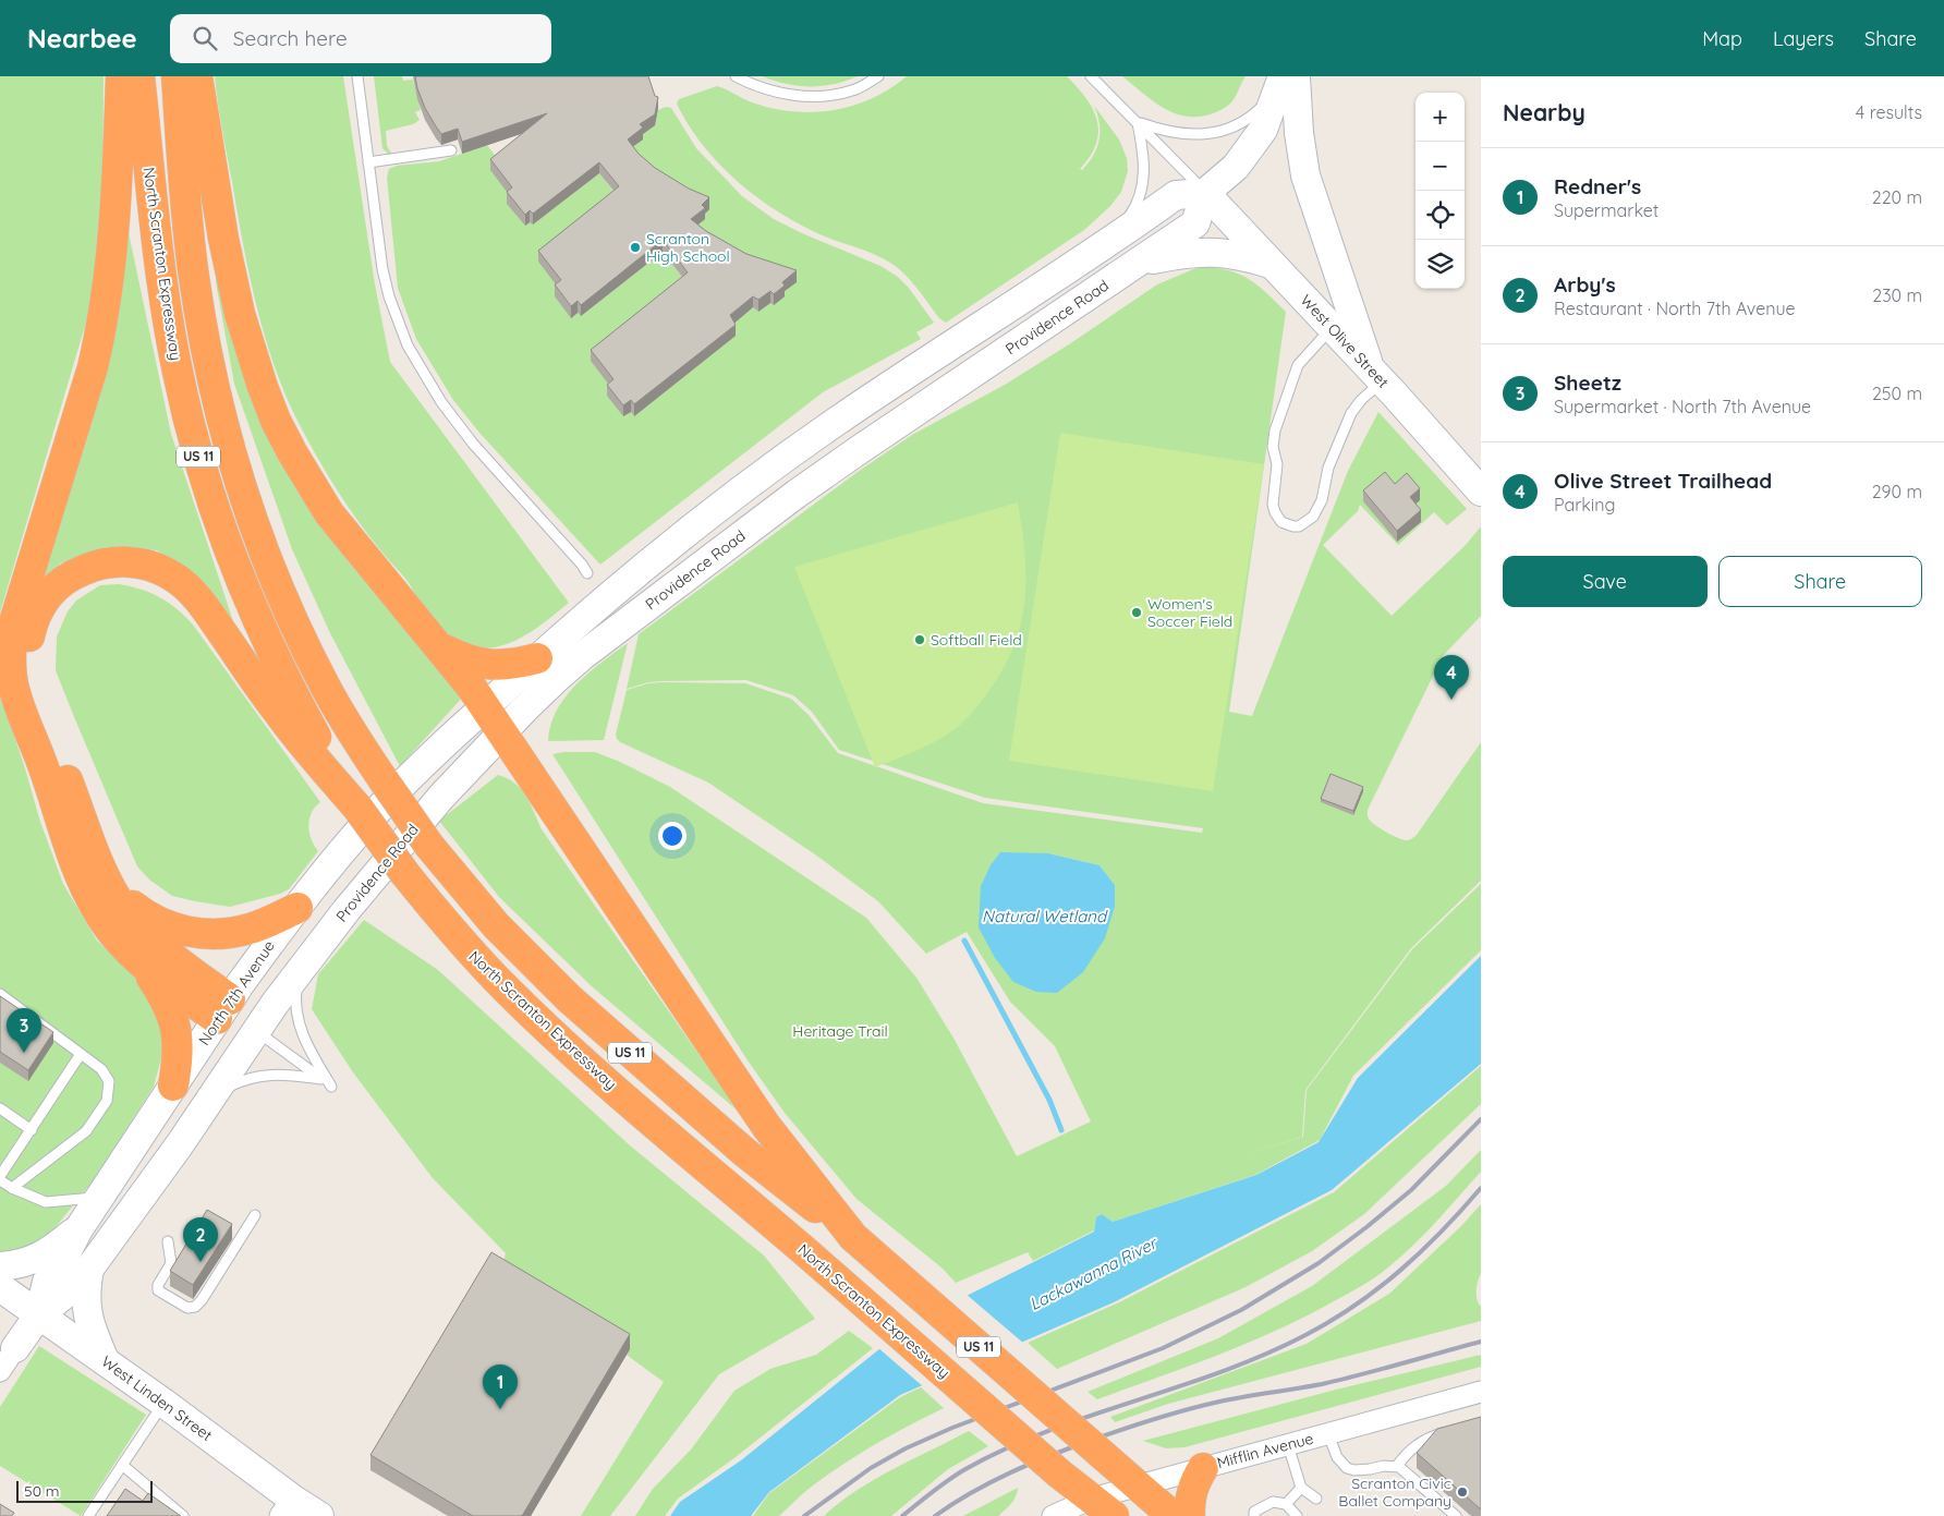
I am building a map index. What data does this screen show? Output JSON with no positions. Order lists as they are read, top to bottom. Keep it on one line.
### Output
{"streets":{"highway":["North Scranton Expressway","US 11"],"main road":["Providence Road","West Olive Street","North 7th Avenue","West Linden Street"],"street":["Mifflin Avenue"]},"crossings":[["North Scranton Expressway","US 11"],["North Scranton Expressway","Mifflin Avenue"],["Providence Road","West Olive Street"],["Providence Road","North 7th Avenue"],["US 11","Mifflin Avenue"],["North 7th Avenue","West Linden Street"]],"water":["Natural Wetland","Lackawanna River"],"parks":["Heritage Trail"],"places":["Scranton High School","Women's Soccer Field","Softball Field","Scranton Civic Ballet Company"],"scale_bar":"50 m","page":{"header":"Nearbee","search":"Search here","nav":["Map","Layers","Share"],"heading":["Nearby","4 results"],"map_buttons":["+","−"],"list":[{"mark":"1","name":"Redner's","note":"Supermarket","value":"220 m"},{"mark":"2","name":"Arby's","note":"Restaurant · North 7th Avenue","value":"230 m"},{"mark":"3","name":"Sheetz","note":"Supermarket · North 7th Avenue","value":"250 m"},{"mark":"4","name":"Olive Street Trailhead","note":"Parking","value":"290 m"}],"buttons":["Save","Share"],"pins":["4","3","2","1"],"scale":"50 m"}}
